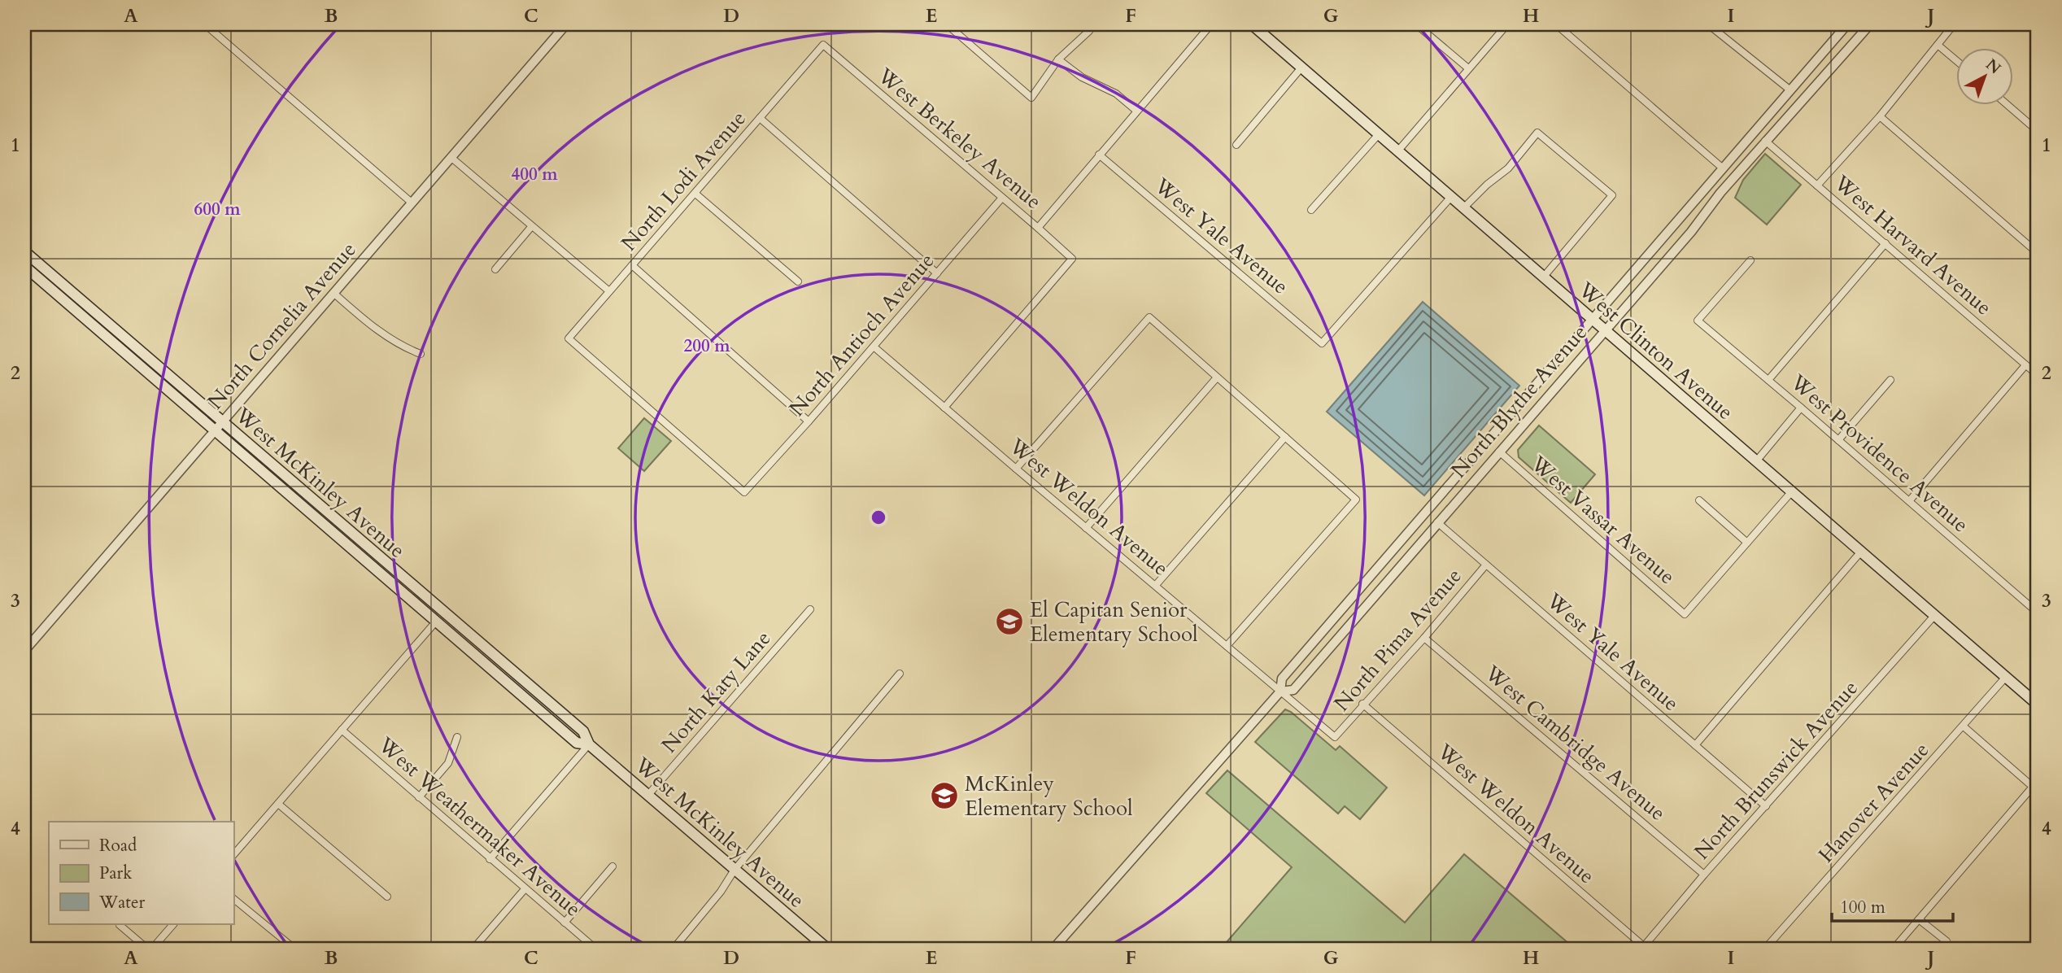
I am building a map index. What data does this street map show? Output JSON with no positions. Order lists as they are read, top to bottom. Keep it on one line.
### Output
{"streets":{"main road":["West Clinton Avenue","West McKinley Avenue"],"street":["West Berkeley Avenue","North Lodi Avenue","West Yale Avenue","West Harvard Avenue","North Cornelia Avenue","North Antioch Avenue","North Blythe Avenue","West Providence Avenue","West Weldon Avenue","West Vassar Avenue","North Pima Avenue","North Katy Lane","West Cambridge Avenue","North Brunswick Avenue","Hanover Avenue","West Weathermaker Avenue"]},"crossings":[["West Berkeley Avenue","North Lodi Avenue"],["West Berkeley Avenue","North Antioch Avenue"],["West Berkeley Avenue","West Weldon Avenue"],["North Lodi Avenue","North Antioch Avenue"],["West Yale Avenue","West Clinton Avenue"],["West Yale Avenue","North Blythe Avenue"],["West Yale Avenue","North Pima Avenue"],["West Yale Avenue","North Brunswick Avenue"],["West Harvard Avenue","North Blythe Avenue"],["North Cornelia Avenue","West McKinley Avenue"],["North Antioch Avenue","West Weldon Avenue"],["West Clinton Avenue","North Blythe Avenue"],["West Clinton Avenue","North Brunswick Avenue"],["West Clinton Avenue","Hanover Avenue"],["North Blythe Avenue","West Weldon Avenue"],["North Blythe Avenue","West Vassar Avenue"],["West McKinley Avenue","North Katy Lane"],["West Weldon Avenue","North Pima Avenue"],["West Weldon Avenue","North Brunswick Avenue"],["North Pima Avenue","West Cambridge Avenue"],["West Cambridge Avenue","North Brunswick Avenue"]],"places":{"school or university":["El Capitan Senior Elementary School","McKinley Elementary School"]},"legend":["Road","Park","Water"],"scale_bar":"100 m","north":"top right","grid":{"columns":["A","B","C","D","E","F","G","H","I","J"],"rows":["1","2","3","4"]},"rings":["400 m","600 m","200 m"]}
